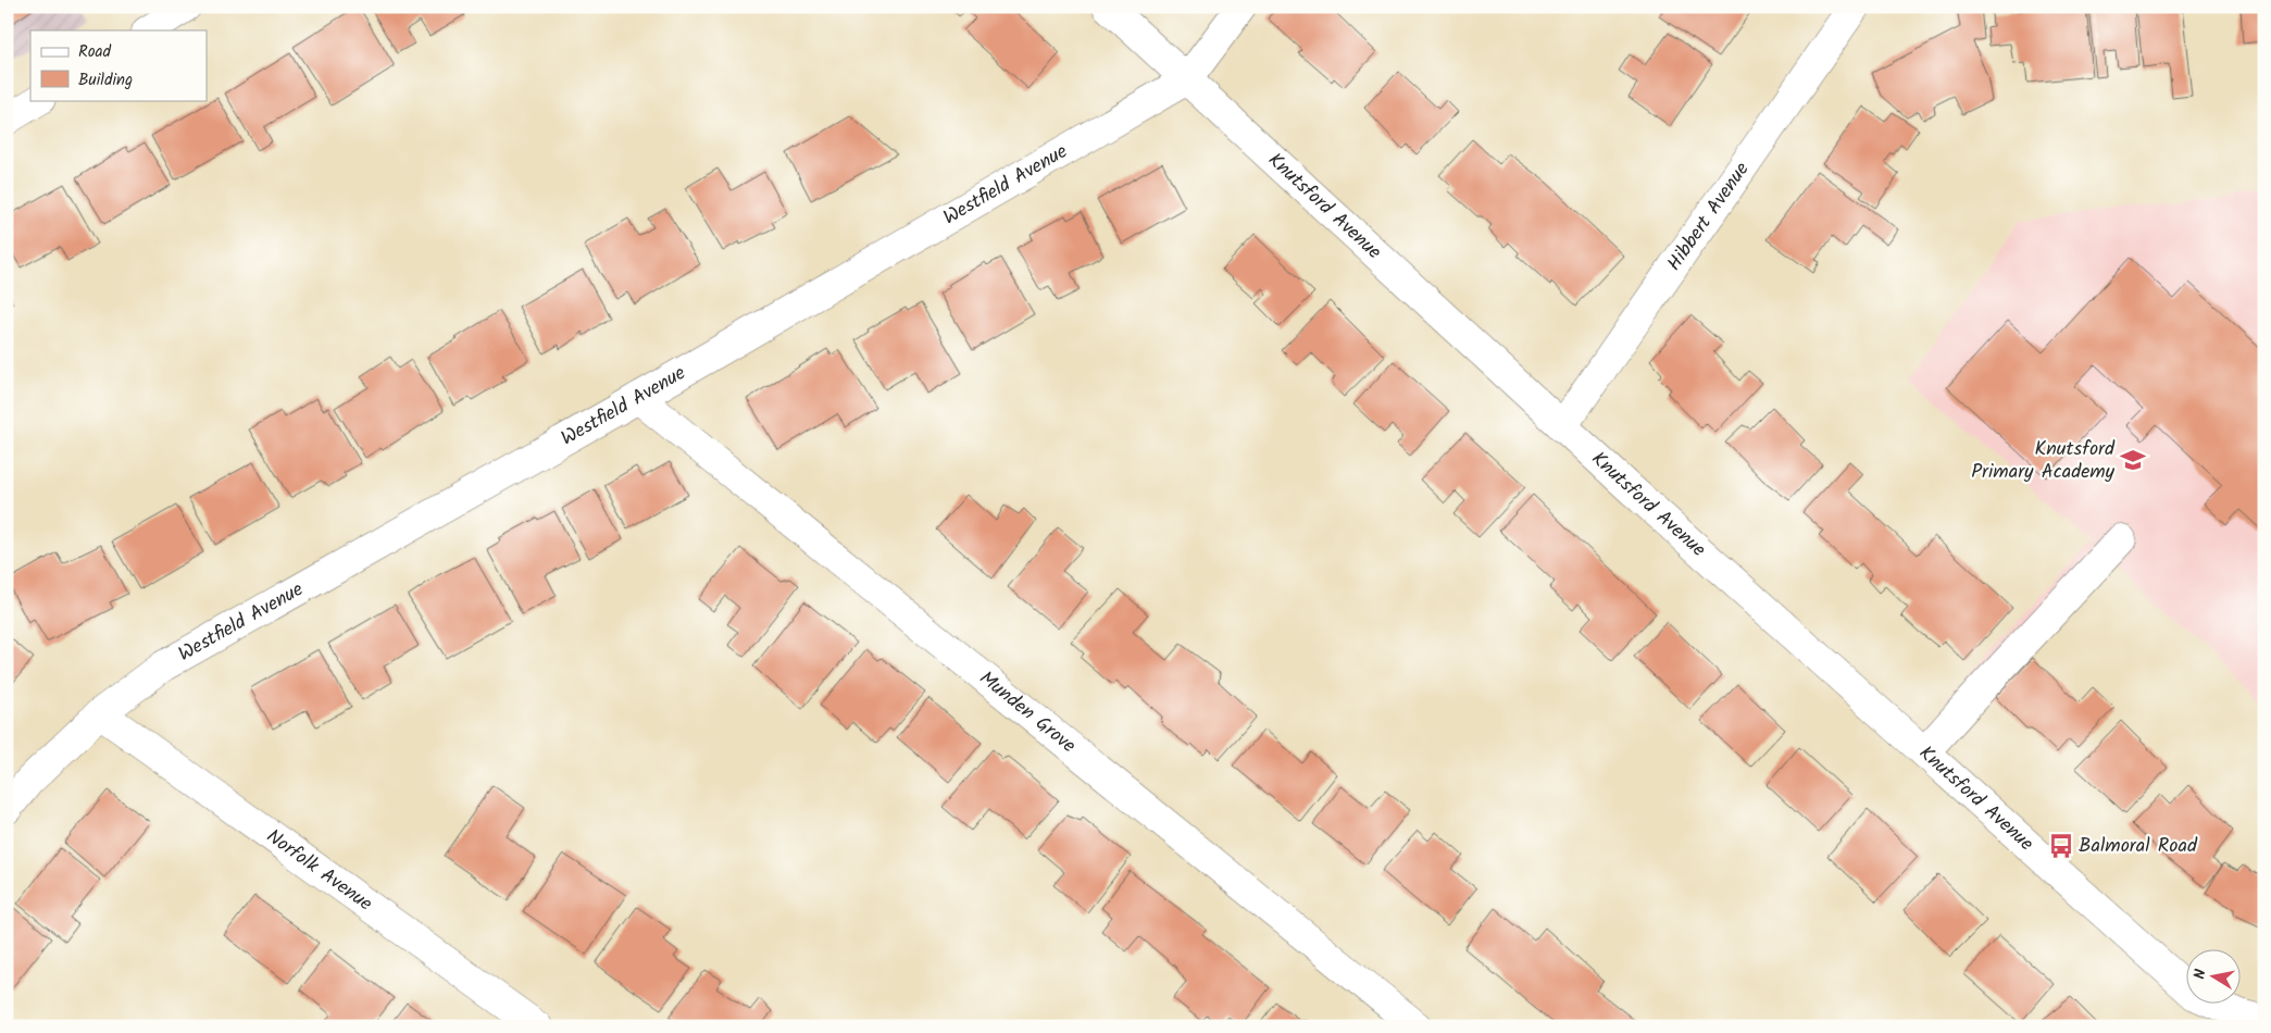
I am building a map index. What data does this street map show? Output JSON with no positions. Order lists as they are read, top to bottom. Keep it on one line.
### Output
{"streets":{"street":["Westfield Avenue","Knutsford Avenue","Hibbert Avenue","Munden Grove","Norfolk Avenue"]},"crossings":[["Westfield Avenue","Knutsford Avenue"],["Westfield Avenue","Munden Grove"],["Westfield Avenue","Norfolk Avenue"],["Knutsford Avenue","Hibbert Avenue"]],"places":{"school or university":["Knutsford Primary Academy"],"bus stop":["Balmoral Road"]},"legend":["Road","Building"],"north":"left"}
